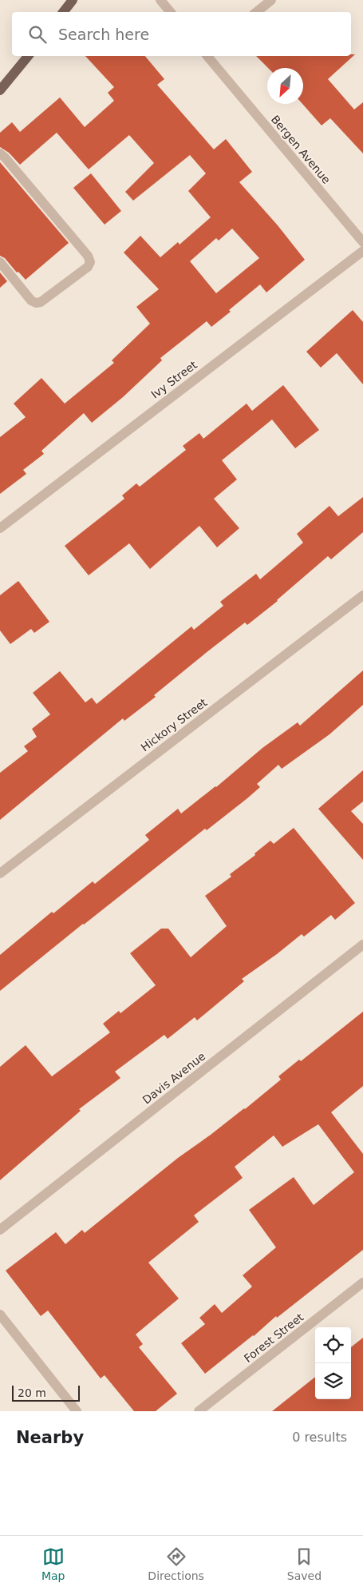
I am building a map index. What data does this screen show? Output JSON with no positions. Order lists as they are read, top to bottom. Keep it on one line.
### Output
{"streets":{"street":["Bergen Avenue","Ivy Street","Hickory Street","Davis Avenue","Forest Street"]},"scale_bar":"20 m","north":"bottom left","page":{"search":"Search here","scale":"20 m","heading":["Nearby","0 results"],"nav":["Map","Directions","Saved"]}}
